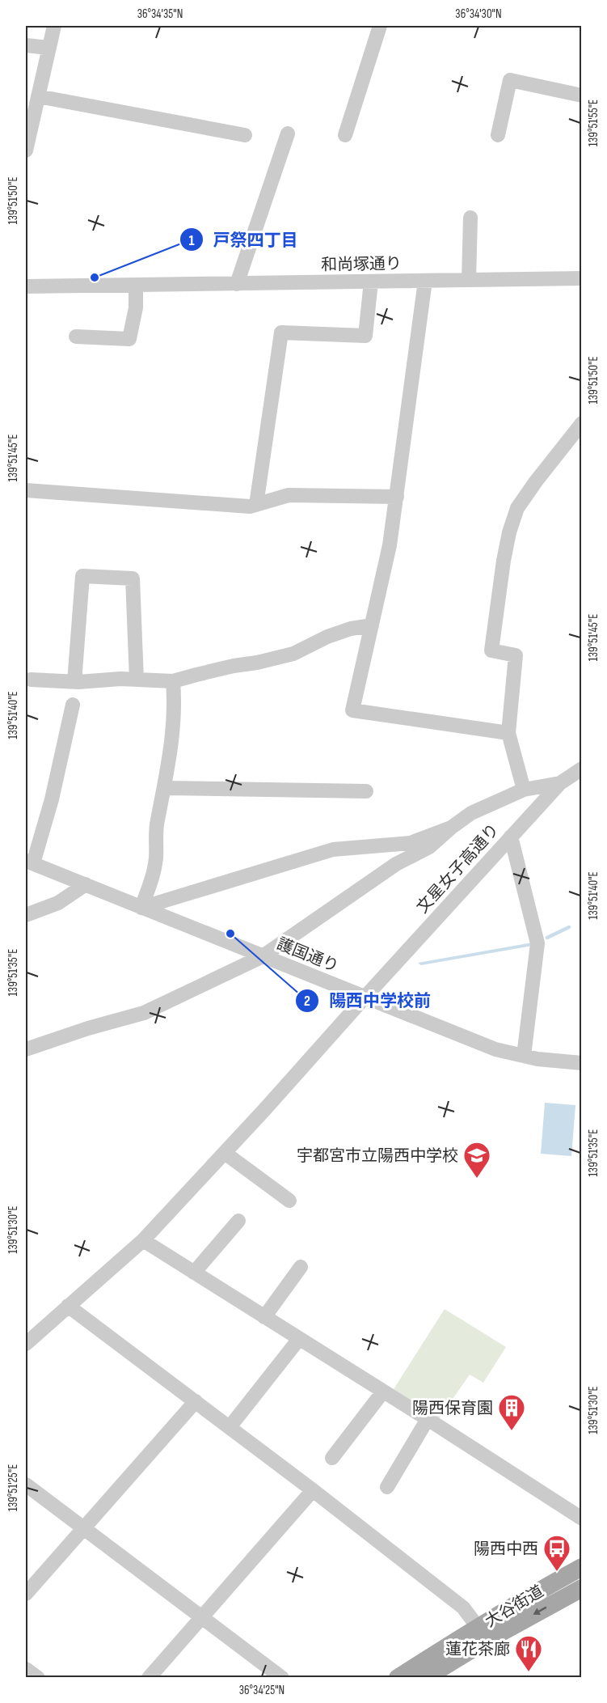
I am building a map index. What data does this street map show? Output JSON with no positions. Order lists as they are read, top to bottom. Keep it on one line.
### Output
{"streets":{"main road":["大谷街道"],"street":["和尚塚通り","文星女子高通り","護国通り"]},"crossings":[["文星女子高通り","護国通り"]],"places":{"other":["戸祭四丁目","陽西中学校前"],"school or university":["宇都宮市立陽西中学校"],"building":["陽西保育園"],"bus stop":["陽西中西"],"restaurant":["蓮花茶廊"]},"coordinates":["36°34'35\"N","36°34'30\"N","139°51'55\"E","139°51'50\"E","139°51'45\"E","139°51'40\"E","139°51'35\"E","139°51'30\"E","139°51'25\"E","36°34'25\"N"]}
